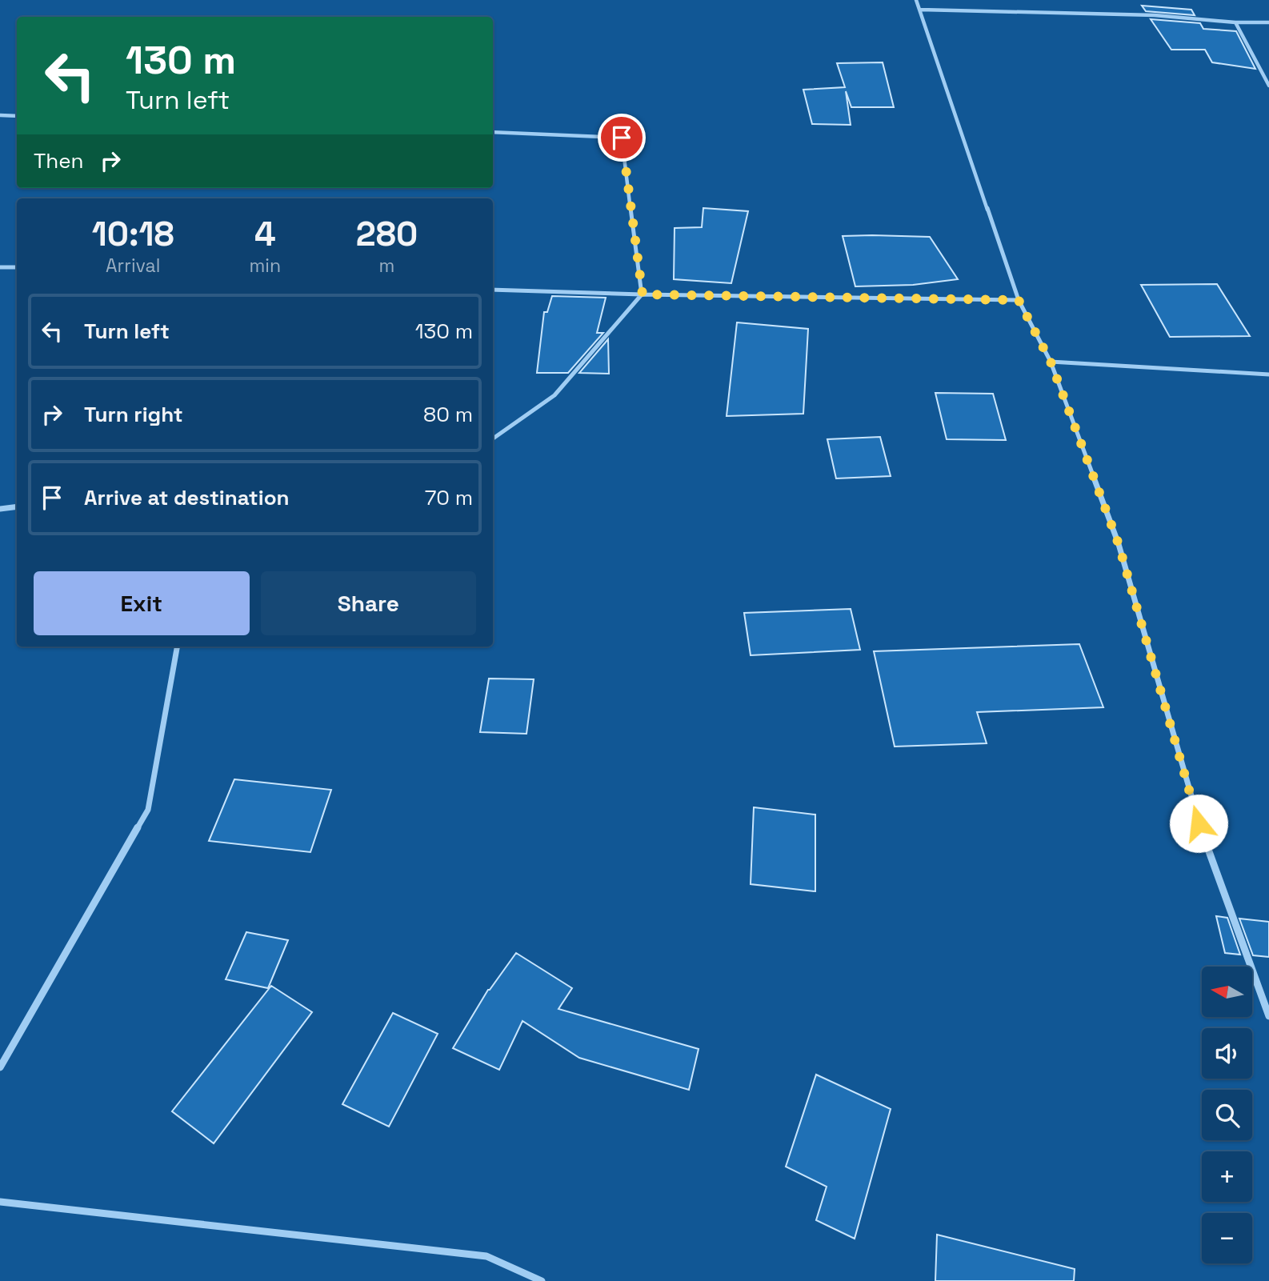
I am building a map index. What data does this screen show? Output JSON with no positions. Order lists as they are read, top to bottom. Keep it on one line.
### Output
{"north":"left","page":{"turn":["130 m","Turn left"],"then":"Then","eta":["10:18","Arrival","4","min","280","m"],"list":[{"name":"Turn left","value":"130 m"},{"name":"Turn right","value":"80 m"},{"name":"Arrive at destination","value":"70 m"}],"buttons":["Exit","Share"],"map_buttons":["+","−"]}}
